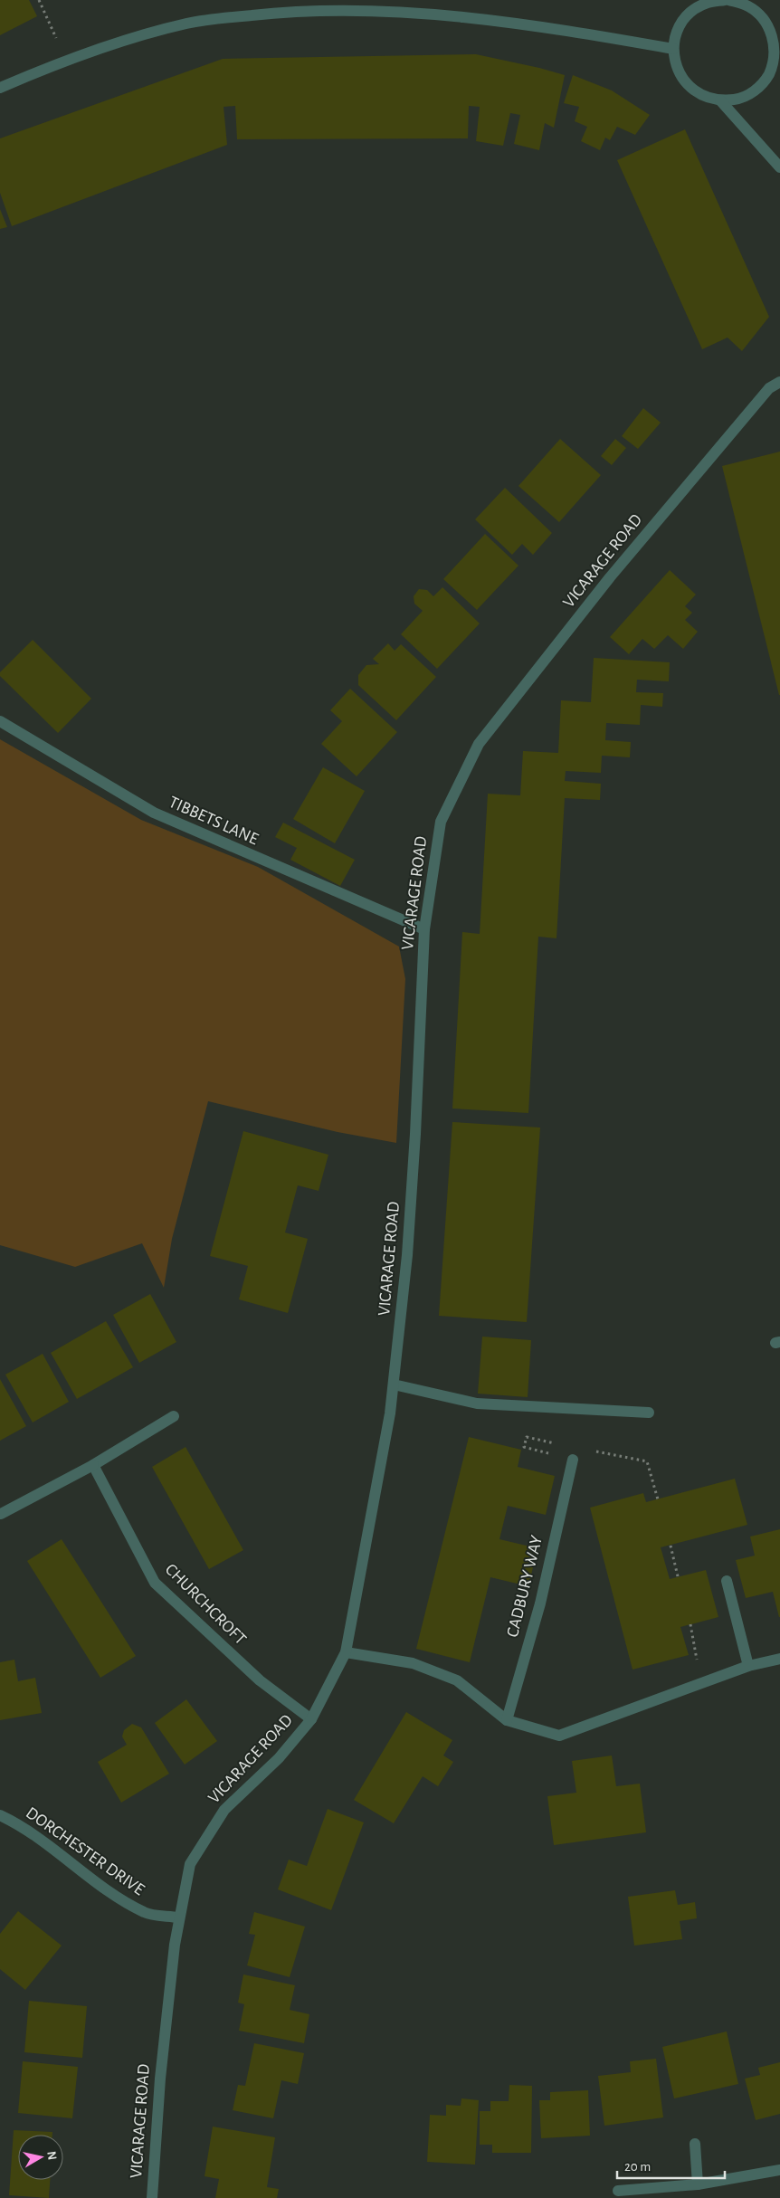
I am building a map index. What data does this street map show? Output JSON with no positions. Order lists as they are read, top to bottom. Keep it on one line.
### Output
{"streets":{"street":["VICARAGE ROAD","TIBBETS LANE","CADBURY WAY","CHURCHCROFT","DORCHESTER DRIVE"]},"crossings":[["VICARAGE ROAD","TIBBETS LANE"],["VICARAGE ROAD","CHURCHCROFT"],["VICARAGE ROAD","DORCHESTER DRIVE"]],"scale_bar":"20 m","north":"right"}
